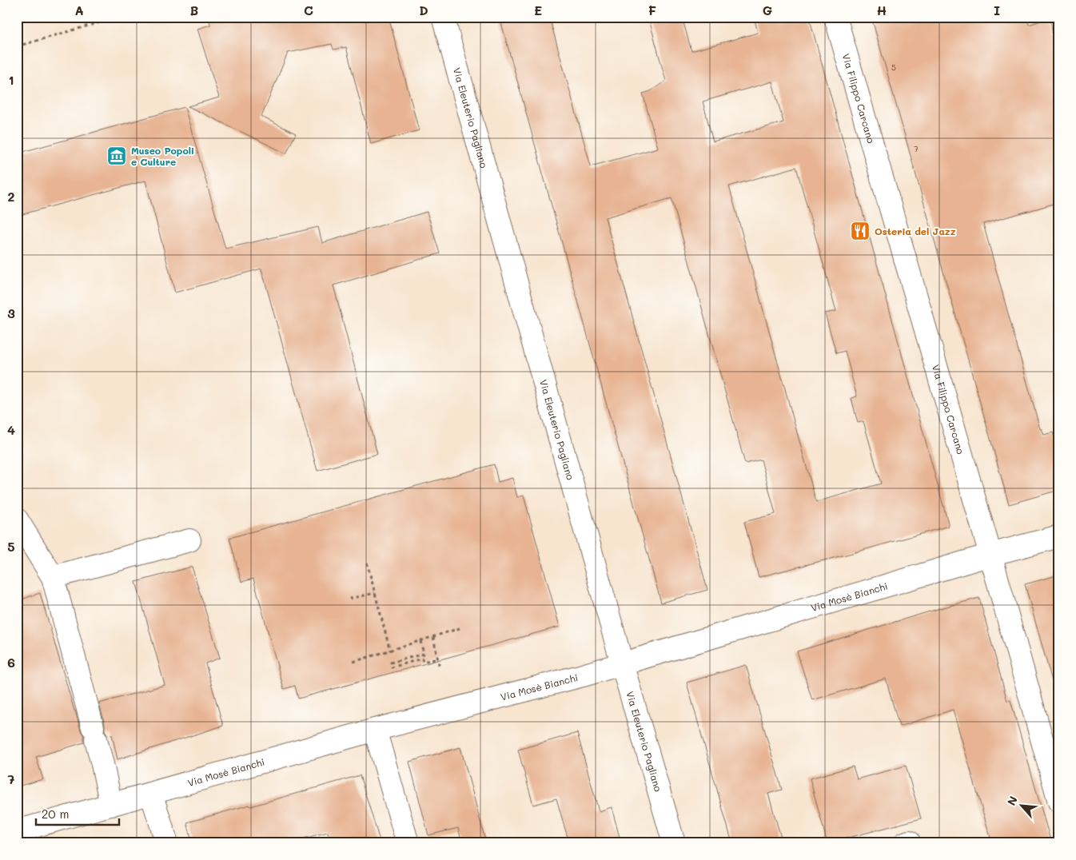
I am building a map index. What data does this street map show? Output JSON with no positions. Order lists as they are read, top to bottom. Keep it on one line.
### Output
{"streets":{"street":["Via Filippo Carcano","Via Eleuterio Pagliano","Via Mosè Bianchi"]},"crossings":[["Via Filippo Carcano","Via Mosè Bianchi"],["Via Eleuterio Pagliano","Via Mosè Bianchi"]],"places":{"museum":["Museo Popoli e Culture"],"restaurant":["Osteria del Jazz"]},"house_numbers":["5","7"],"scale_bar":"20 m","north":"top left","grid":{"columns":["A","B","C","D","E","F","G","H","I"],"rows":["1","2","3","4","5","6","7"]}}
